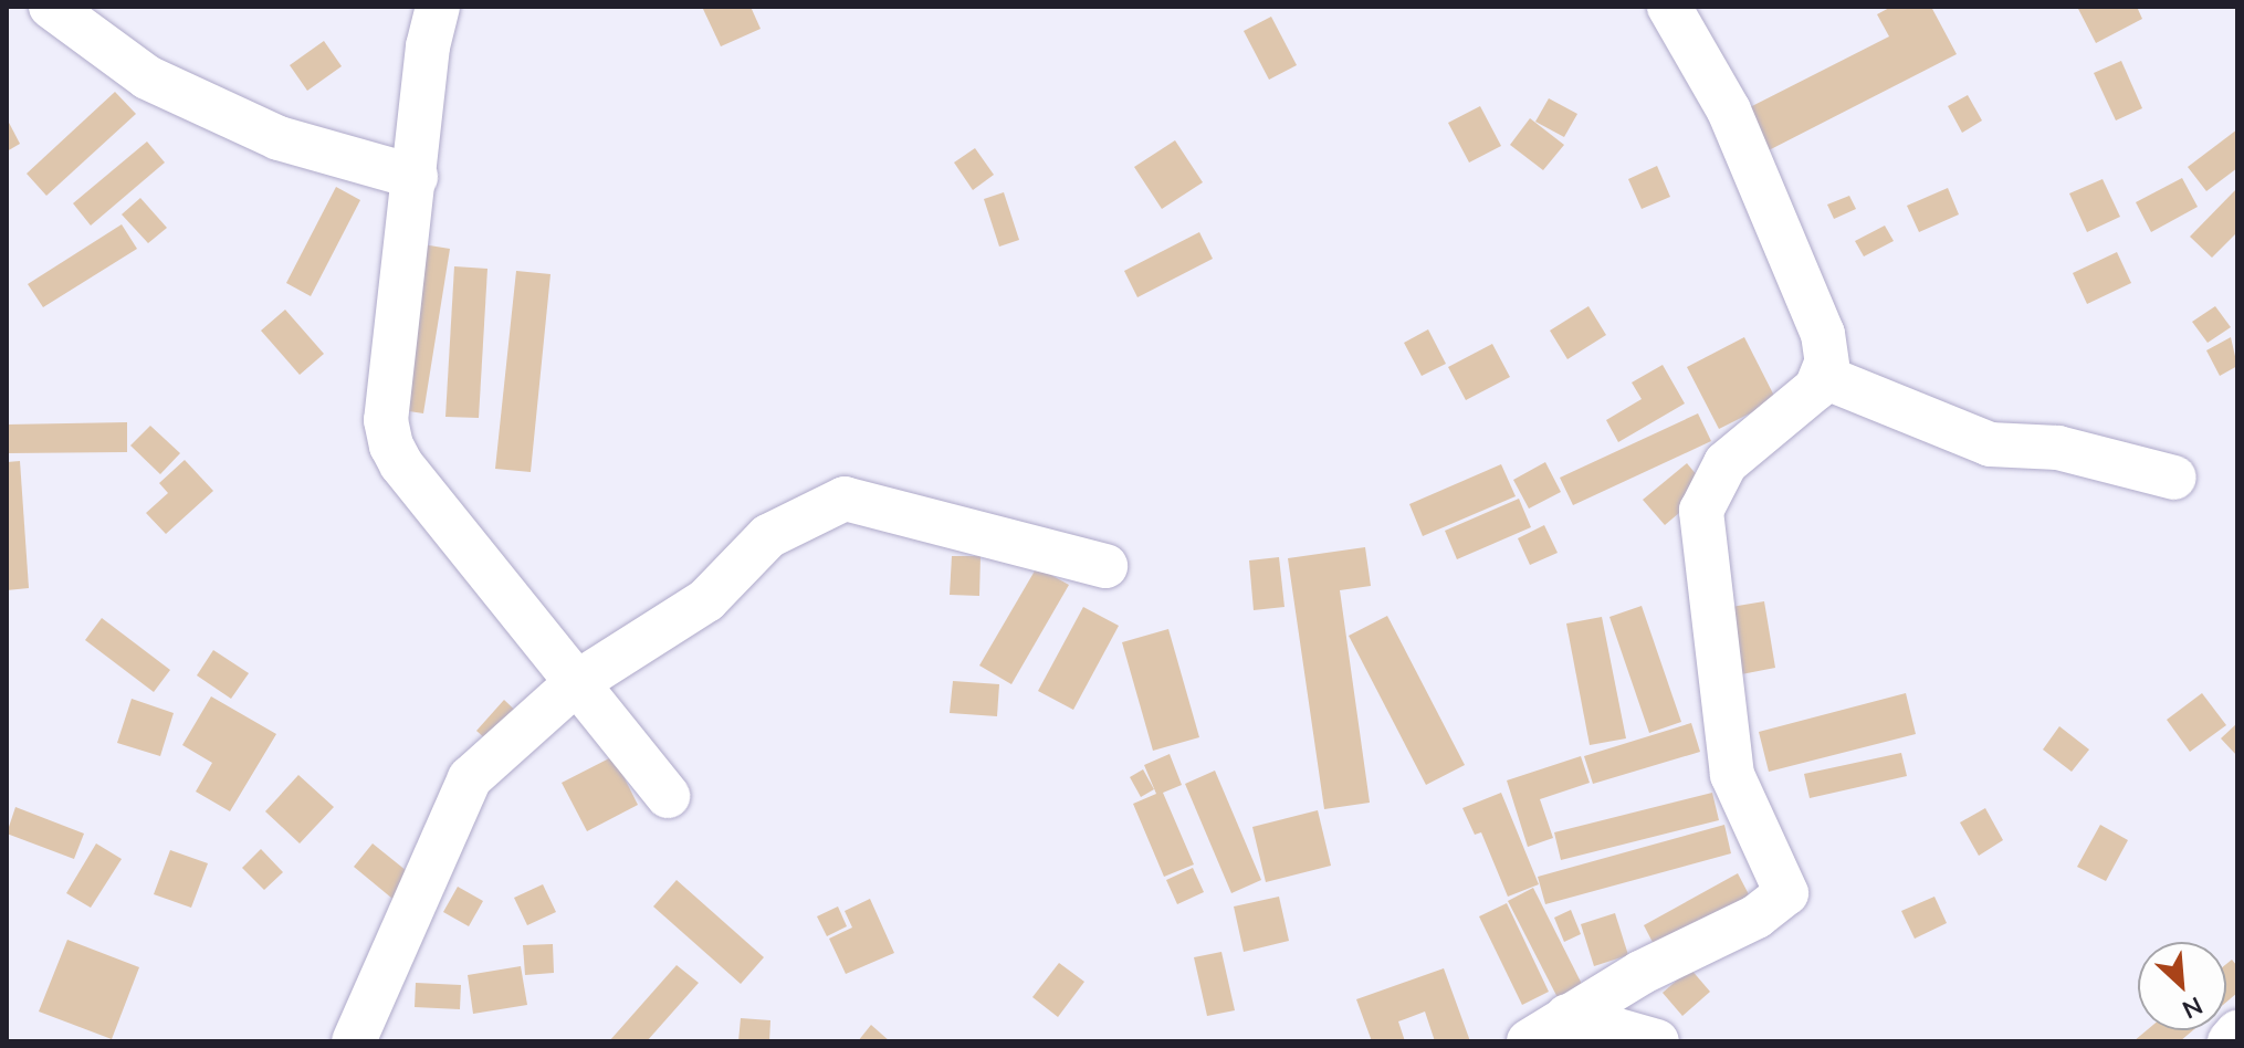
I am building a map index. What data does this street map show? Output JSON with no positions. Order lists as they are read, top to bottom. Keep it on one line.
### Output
{"north":"bottom right"}
